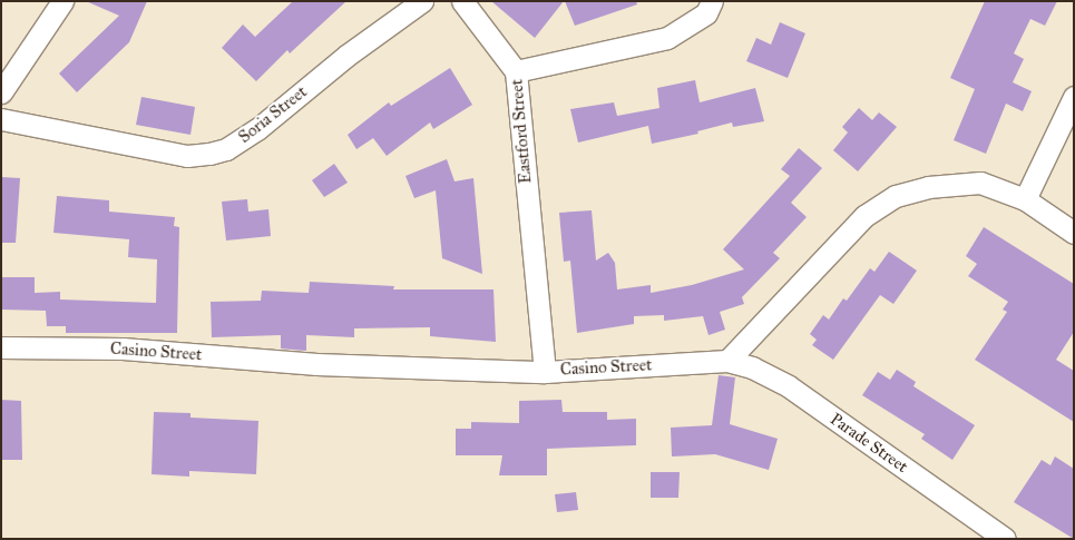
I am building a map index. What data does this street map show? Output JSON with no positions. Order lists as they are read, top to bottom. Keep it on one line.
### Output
{"streets":{"street":["Soria Street","Eastford Street","Casino Street","Parade Street"]},"crossings":[["Eastford Street","Casino Street"],["Casino Street","Parade Street"]]}
